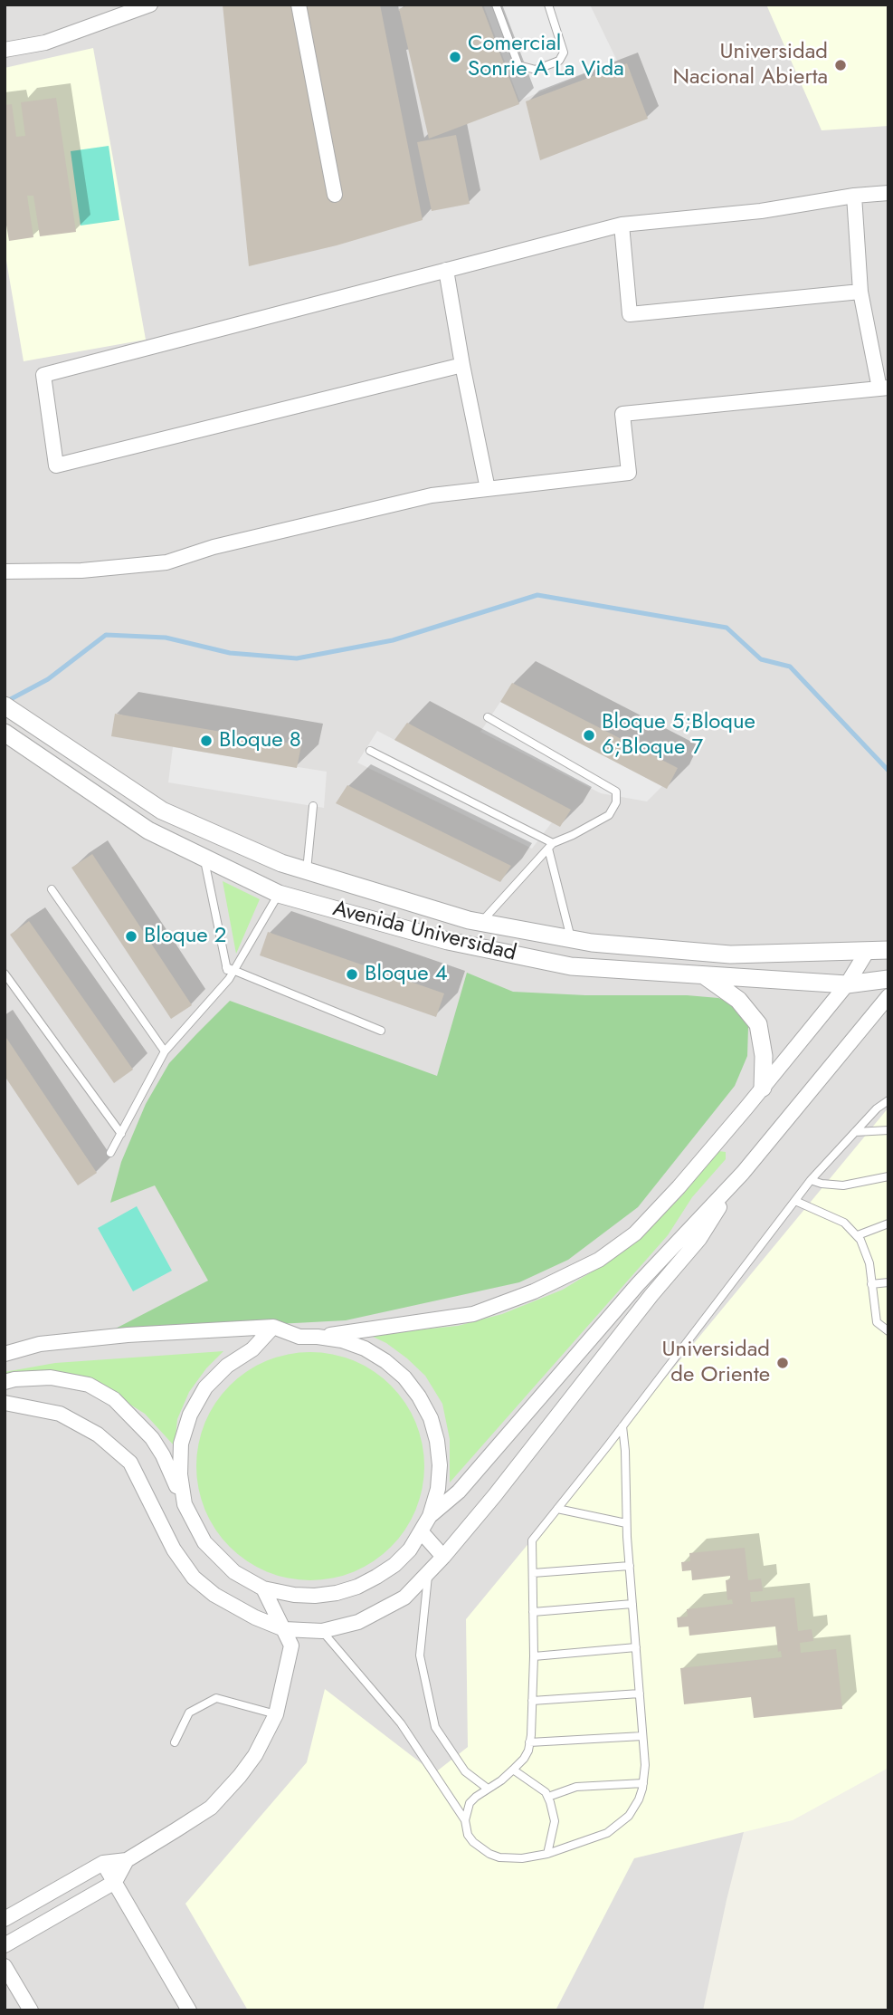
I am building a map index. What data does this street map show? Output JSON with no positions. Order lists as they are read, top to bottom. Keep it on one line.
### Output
{"streets":{"street":["Avenida Universidad"]},"places":["Comercial Sonrie A La Vida","Universidad Nacional Abierta","Bloque 5;Bloque 6;Bloque 7","Bloque 8","Bloque 2","Bloque 4","Universidad de Oriente"]}
